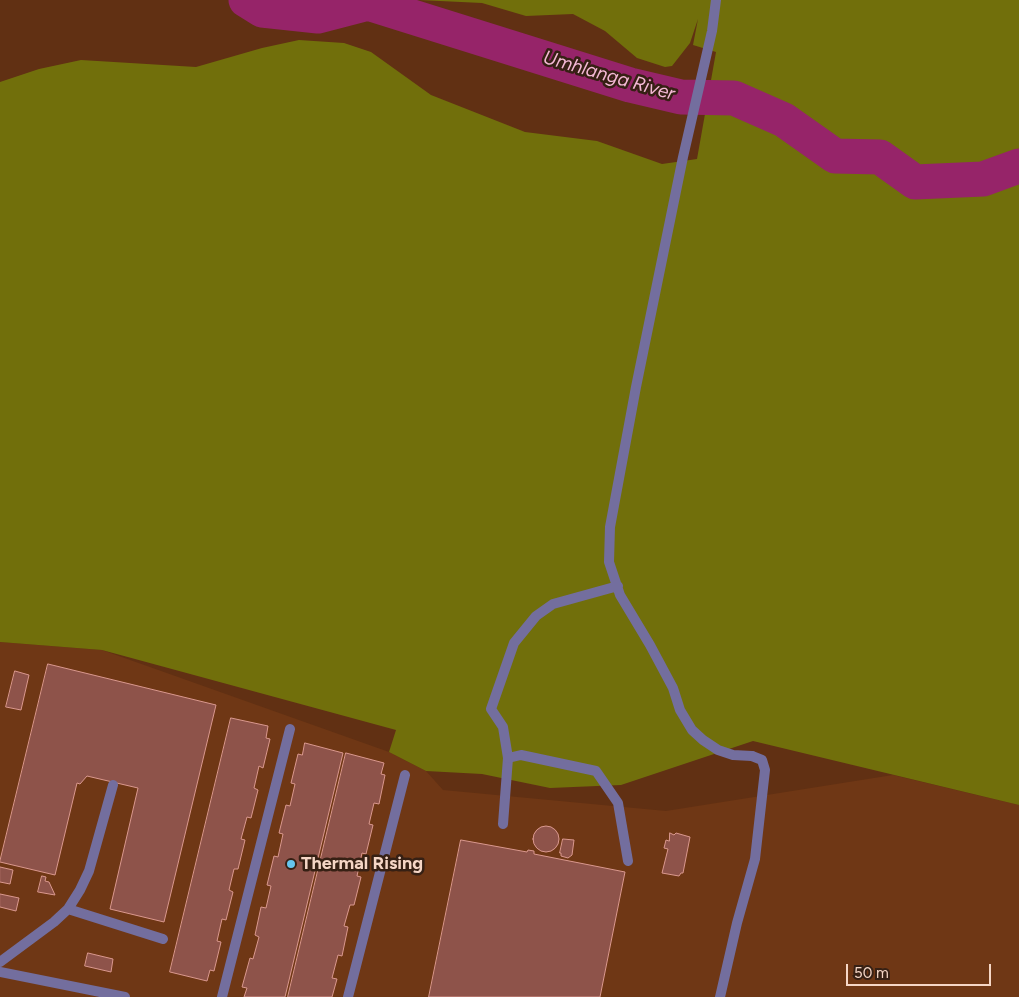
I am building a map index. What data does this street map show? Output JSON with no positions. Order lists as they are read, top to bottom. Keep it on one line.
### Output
{"water":["Umhlanga River"],"places":["Thermal Rising"],"scale_bar":"50 m"}
